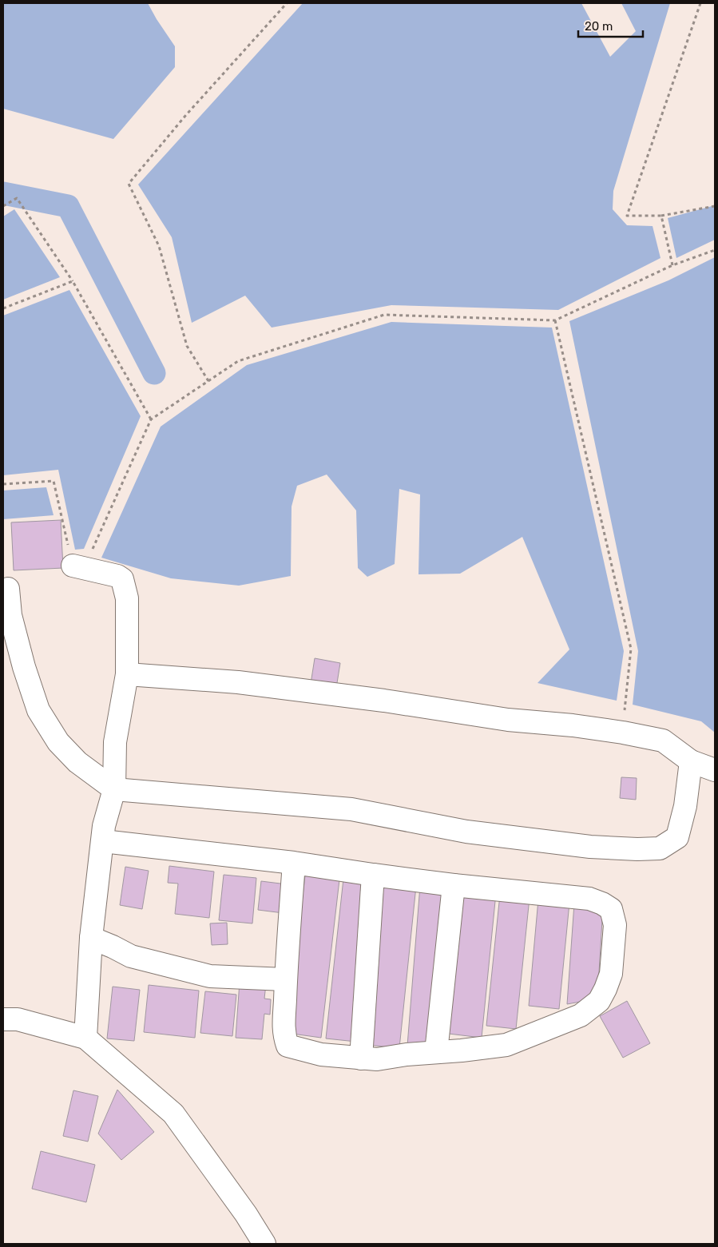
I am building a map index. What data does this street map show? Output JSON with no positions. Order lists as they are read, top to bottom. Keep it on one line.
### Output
{"scale_bar":"20 m"}
